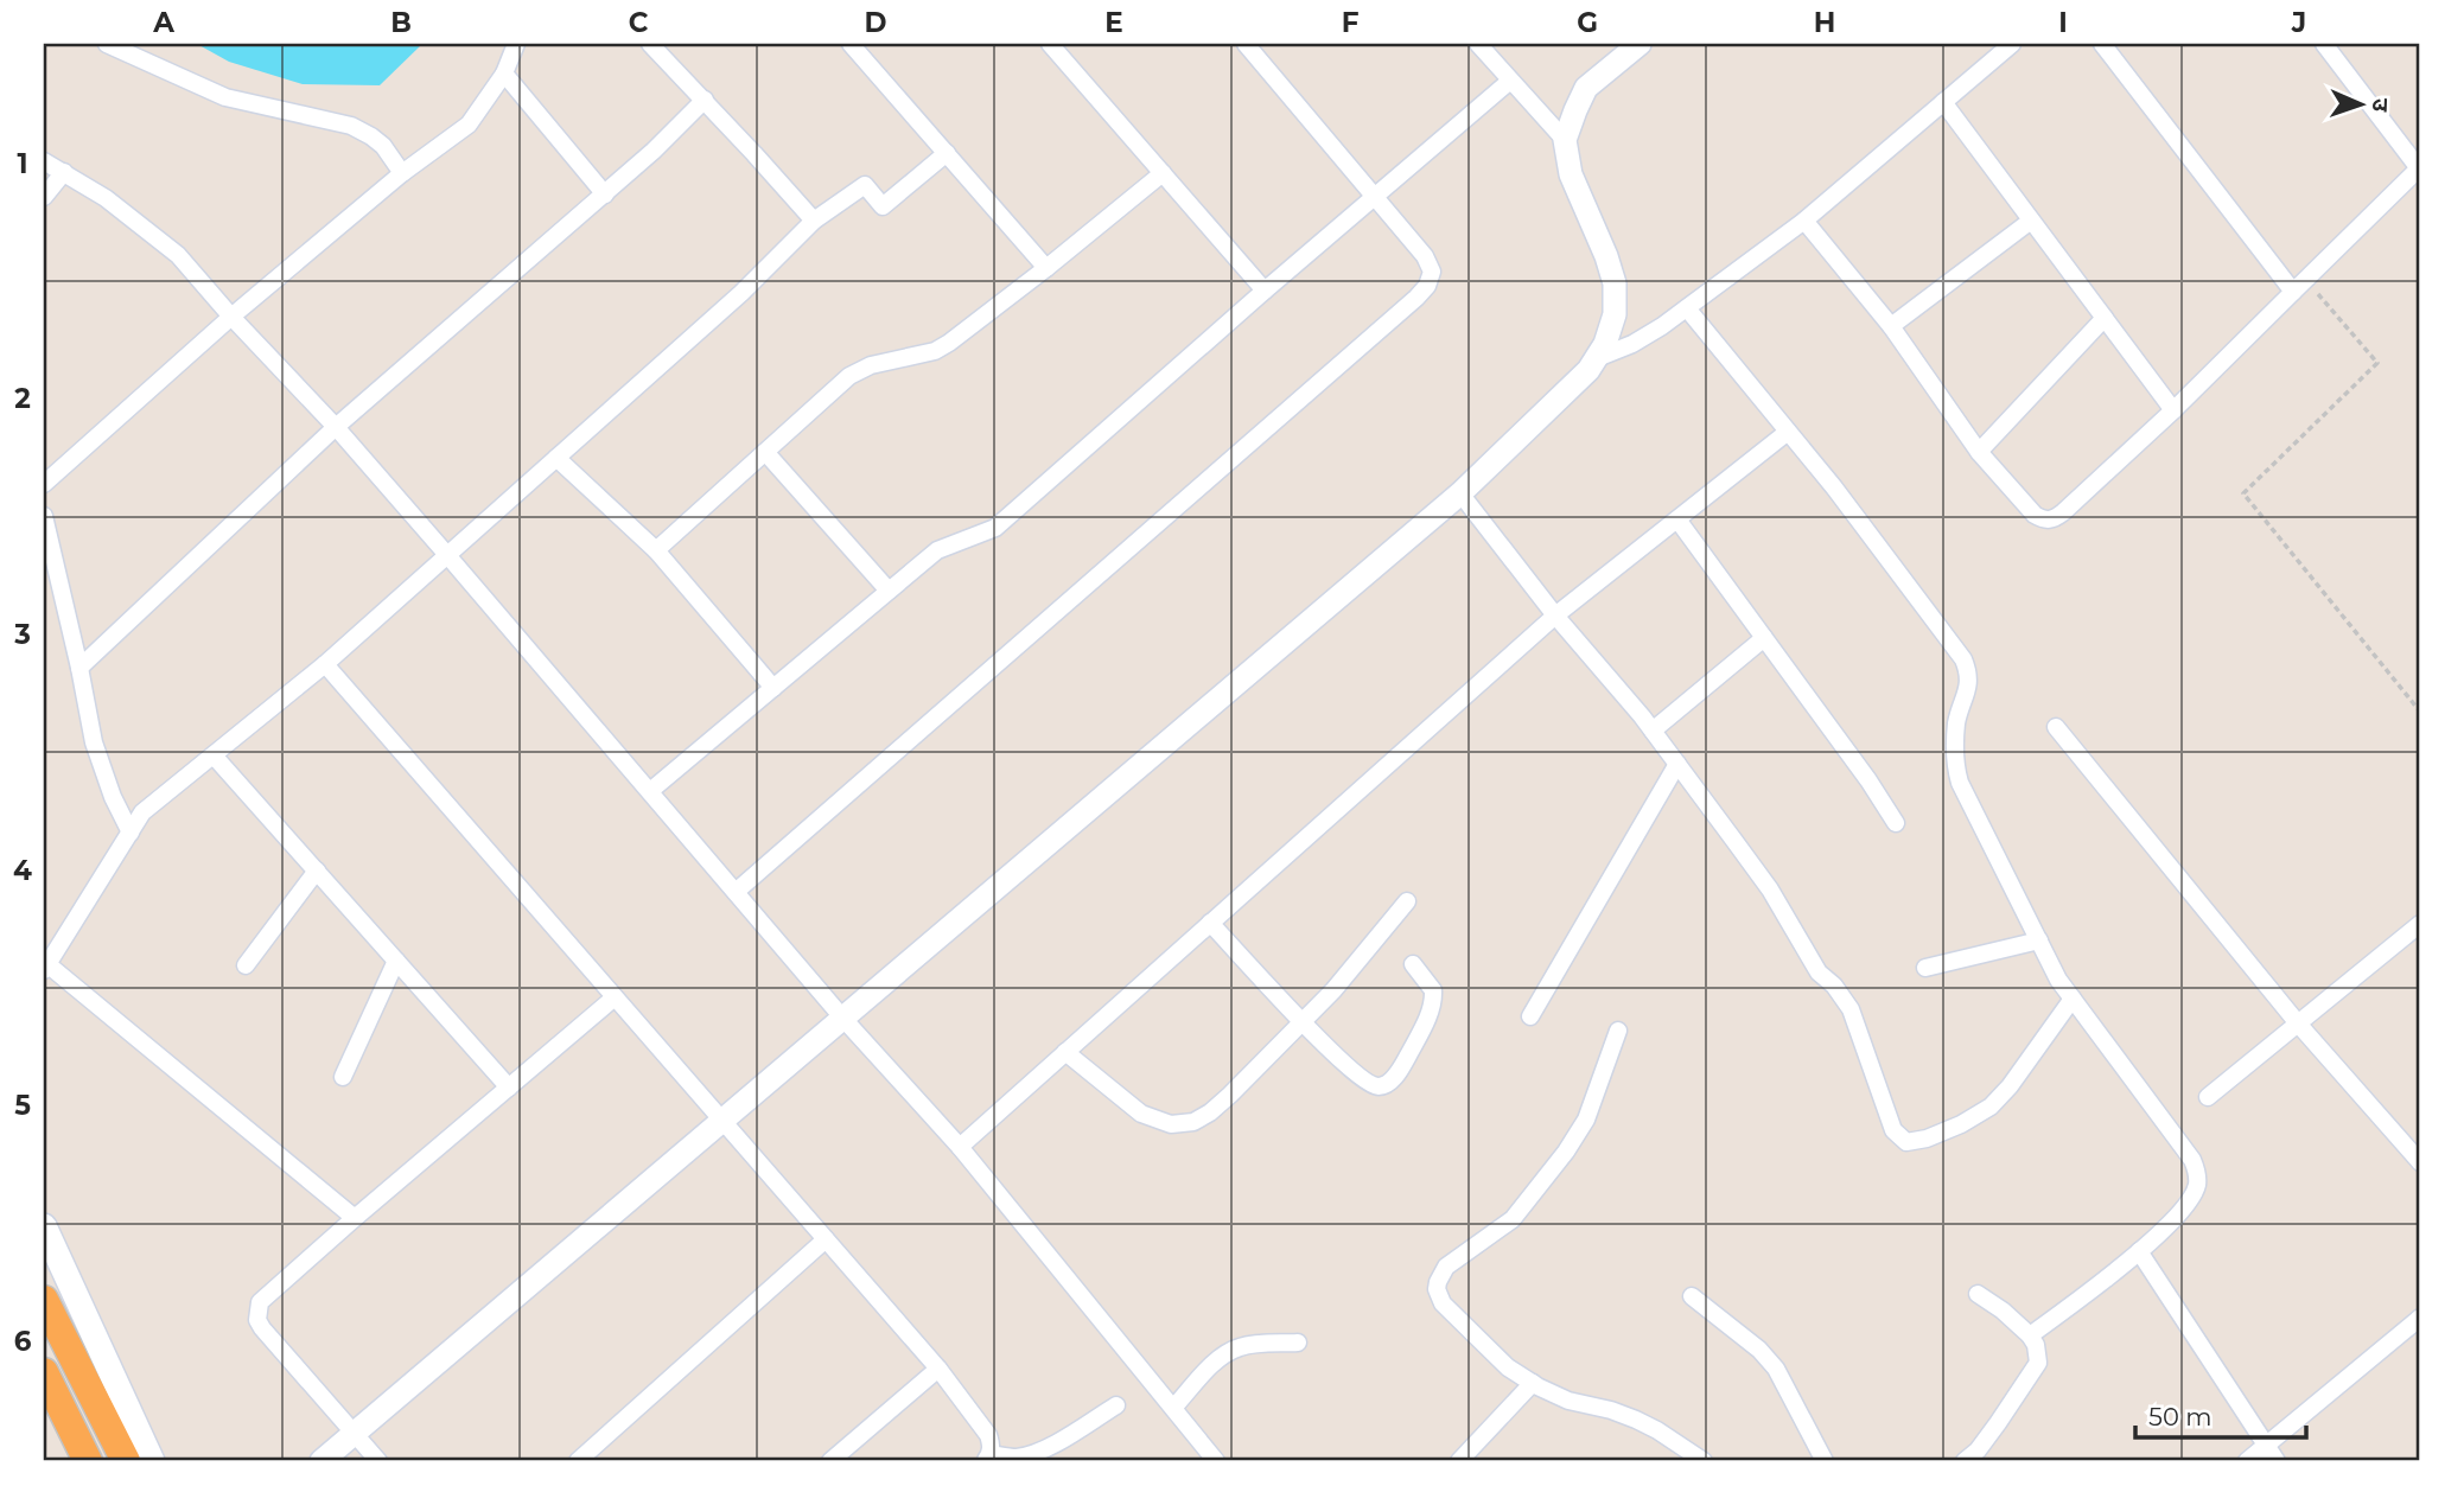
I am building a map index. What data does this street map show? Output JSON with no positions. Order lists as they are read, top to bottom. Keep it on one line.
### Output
{"scale_bar":"50 m","north":"right","grid":{"columns":["A","B","C","D","E","F","G","H","I","J"],"rows":["1","2","3","4","5","6"]}}
